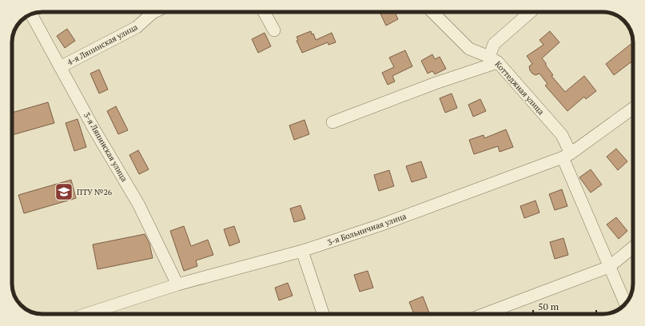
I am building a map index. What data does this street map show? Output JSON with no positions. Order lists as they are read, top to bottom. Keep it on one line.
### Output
{"streets":{"street":["4-я Ляпинская улица","Коттеджная улица","3-я Ляпинская улица","3-я Больничная улица"]},"crossings":[["4-я Ляпинская улица","3-я Ляпинская улица"],["Коттеджная улица","3-я Больничная улица"],["3-я Ляпинская улица","3-я Больничная улица"]],"places":{"school or university":["ПТУ №26"]},"scale_bar":"50 m"}
